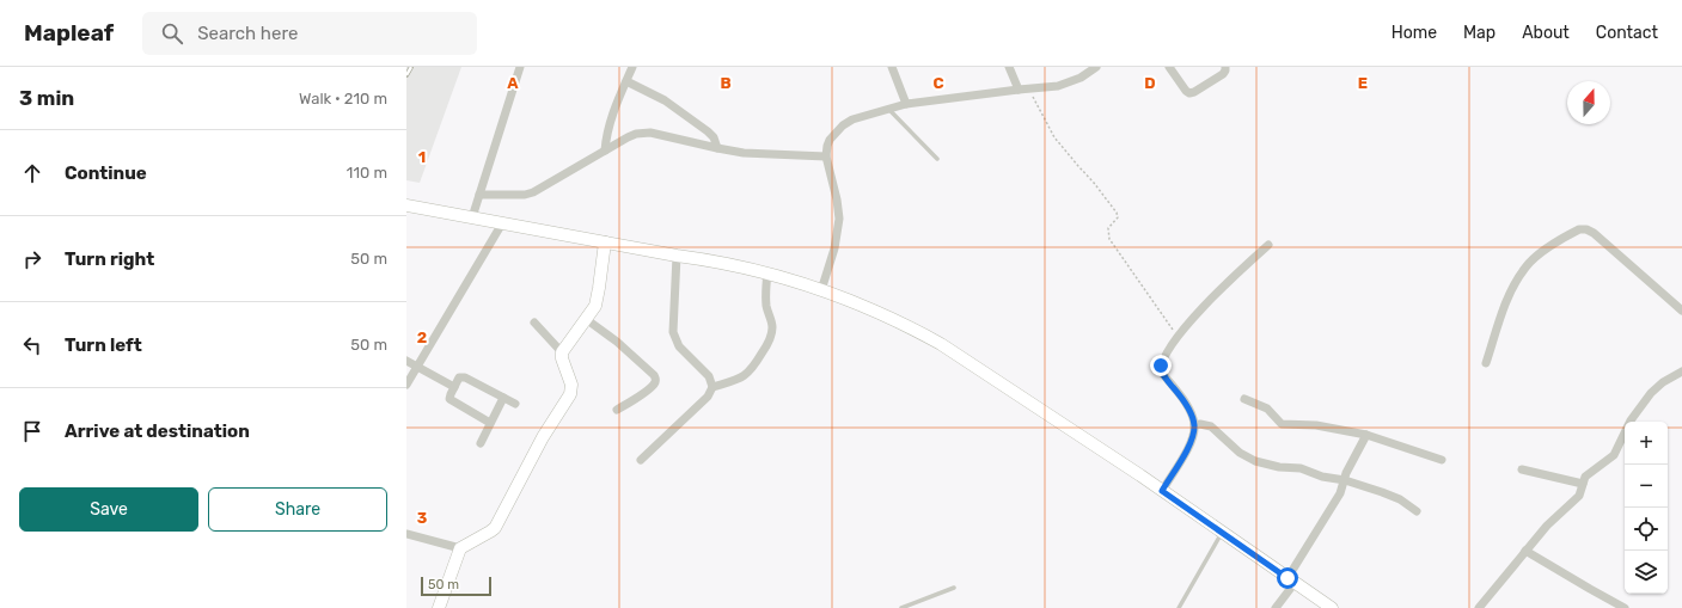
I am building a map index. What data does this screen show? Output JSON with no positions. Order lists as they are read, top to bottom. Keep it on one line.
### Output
{"scale_bar":"50 m","north":"top","page":{"header":"Mapleaf","search":"Search here","nav":["Home","Map","About","Contact"],"heading":["3 min","Walk · 210 m"],"list":[["Continue","110 m"],["Turn right","50 m"],["Turn left","50 m"],"Arrive at destination"],"map_buttons":["+","−"],"buttons":["Save","Share"],"scale":"50 m"},"grid":{"columns":["A","B","C","D","E"],"rows":["1","2","3"]}}
